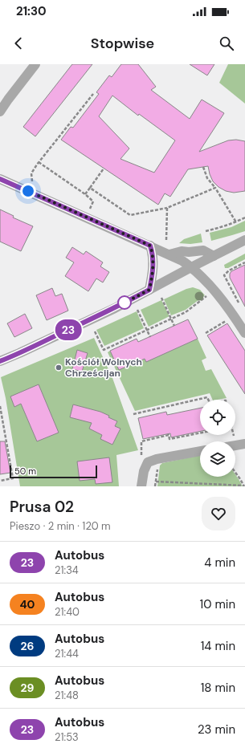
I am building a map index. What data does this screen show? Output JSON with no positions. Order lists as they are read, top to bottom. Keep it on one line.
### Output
{"places":["Kościół Wolnych Chrześcijan"],"lines":["bus line 23"],"scale_bar":"50 m","page":{"status":"21:30","header":"Stopwise","on_map":"23","scale":"50 m","heading":["Prusa 02","Pieszo · 2 min · 120 m"],"list":[{"mark":"23","name":"Autobus","note":"21:34","value":"4 min"},{"mark":"40","name":"Autobus","note":"21:40","value":"10 min"},{"mark":"26","name":"Autobus","note":"21:44","value":"14 min"},{"mark":"29","name":"Autobus","note":"21:48","value":"18 min"},{"mark":"23","name":"Autobus","note":"21:53","value":"23 min"}]}}
